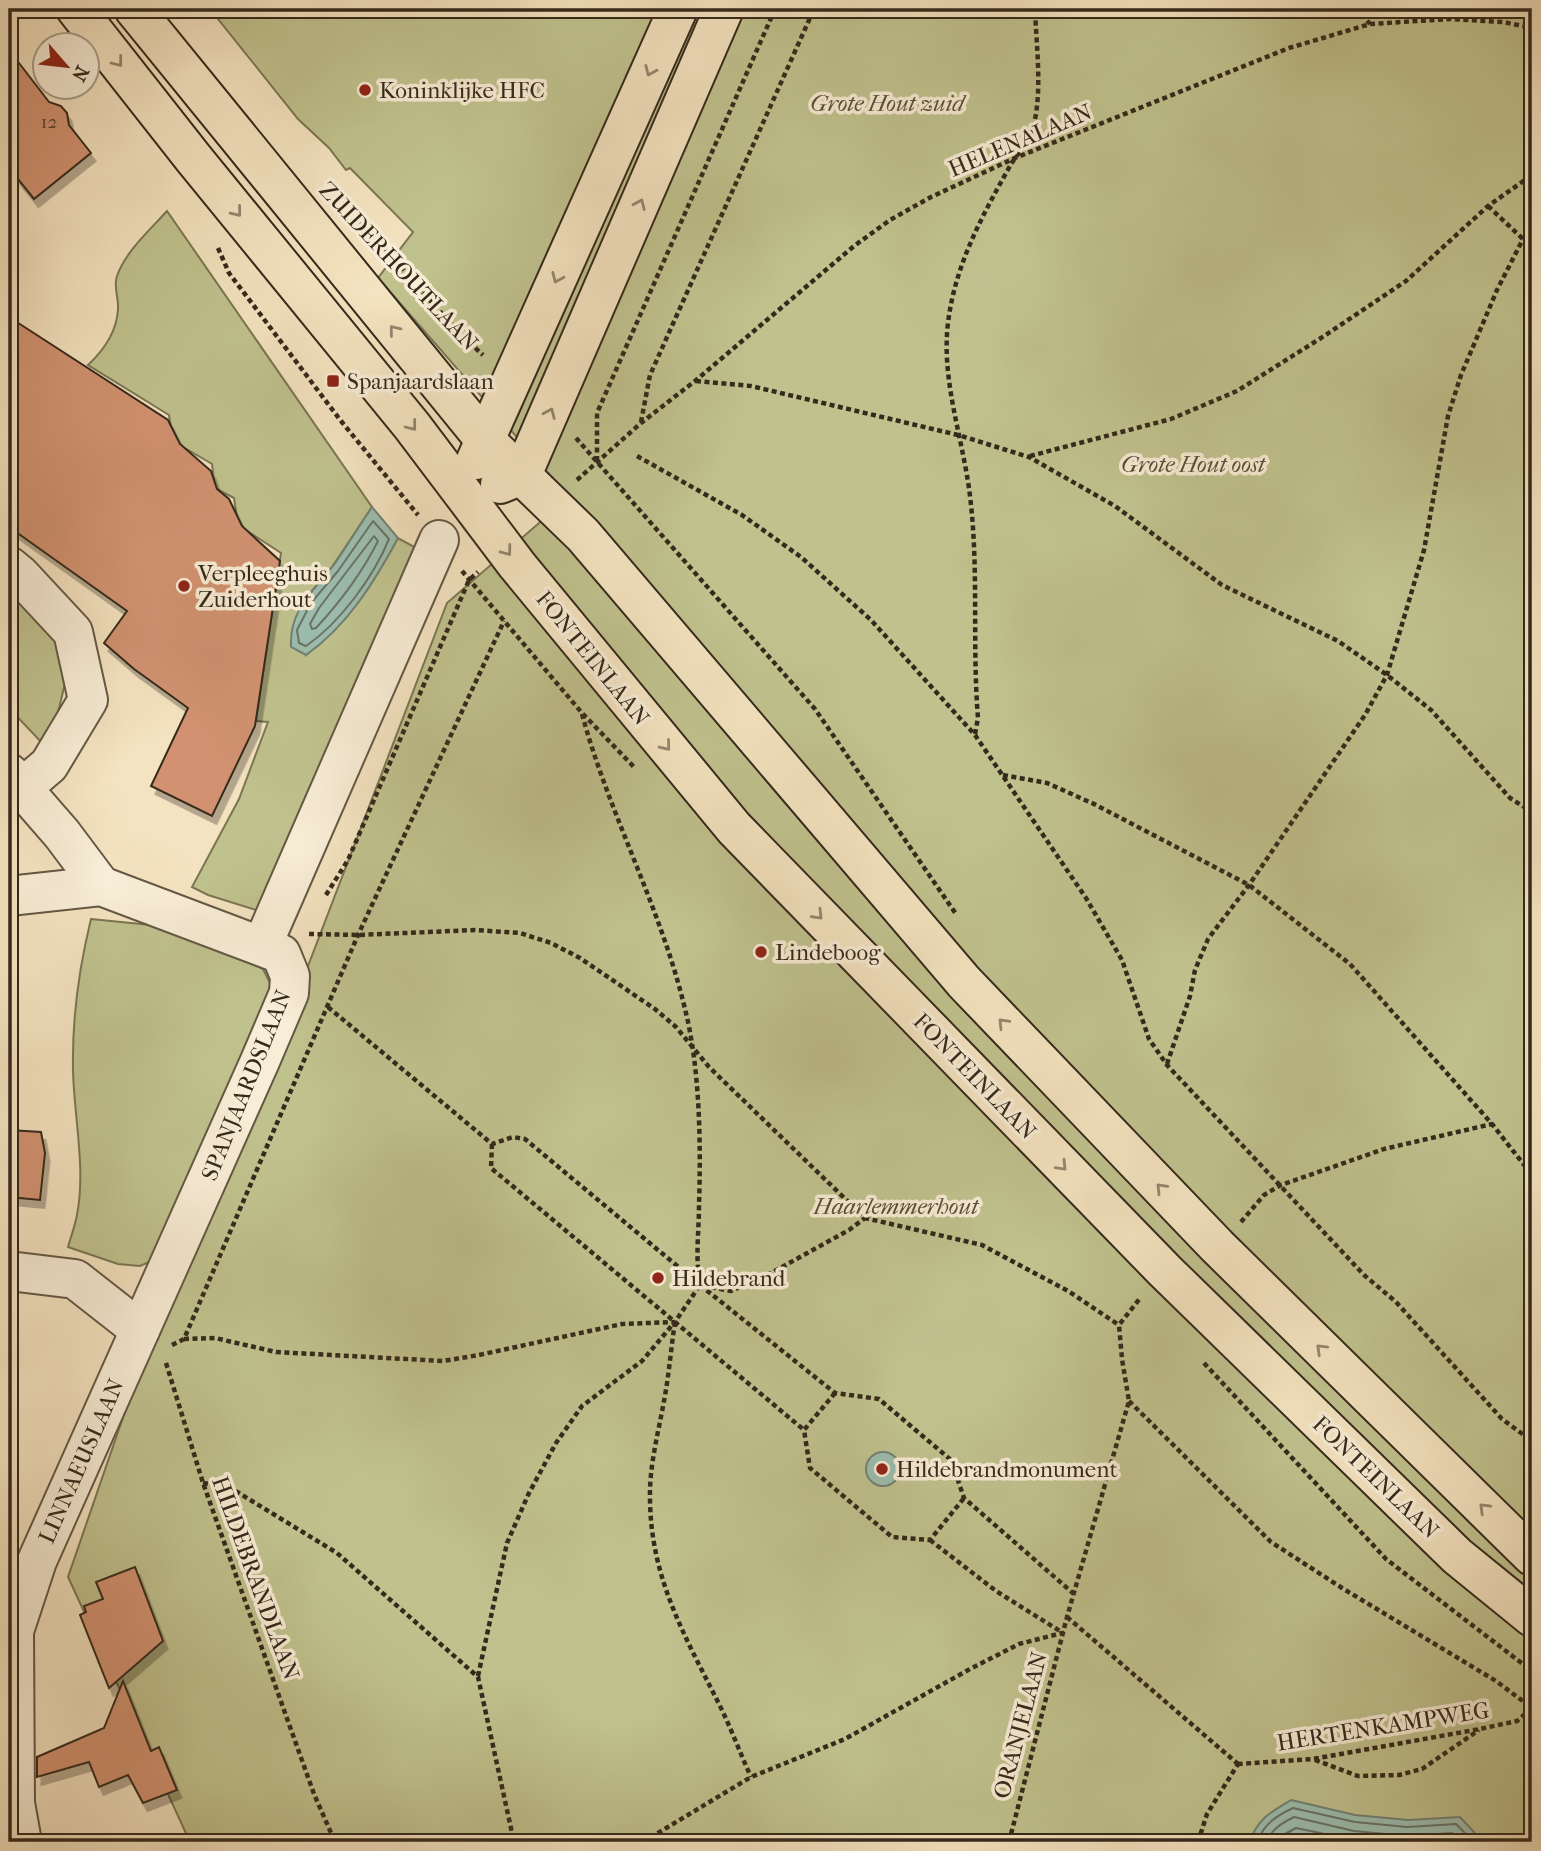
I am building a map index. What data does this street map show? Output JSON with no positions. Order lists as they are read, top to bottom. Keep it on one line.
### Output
{"streets":{"main road":["ZUIDERHOUTLAAN","FONTEINLAAN"],"street":["SPANJAARDSLAAN","LINNAEUSLAAN"],"path":["HELENALAAN","HILDEBRANDLAAN","ORANJELAAN","HERTENKAMPWEG"]},"crossings":[["SPANJAARDSLAAN","LINNAEUSLAAN"],["SPANJAARDSLAAN","HILDEBRANDLAAN"],["LINNAEUSLAAN","HILDEBRANDLAAN"]],"parks":["Grote Hout zuid","Grote Hout oost","Haarlemmerhout"],"places":{"other":["Koninklijke HFC","Verpleeghuis Zuiderhout","Lindeboog","Hildebrand","Hildebrandmonument"],"transit":["Spanjaardslaan"]},"house_numbers":["12"],"north":"bottom right"}
